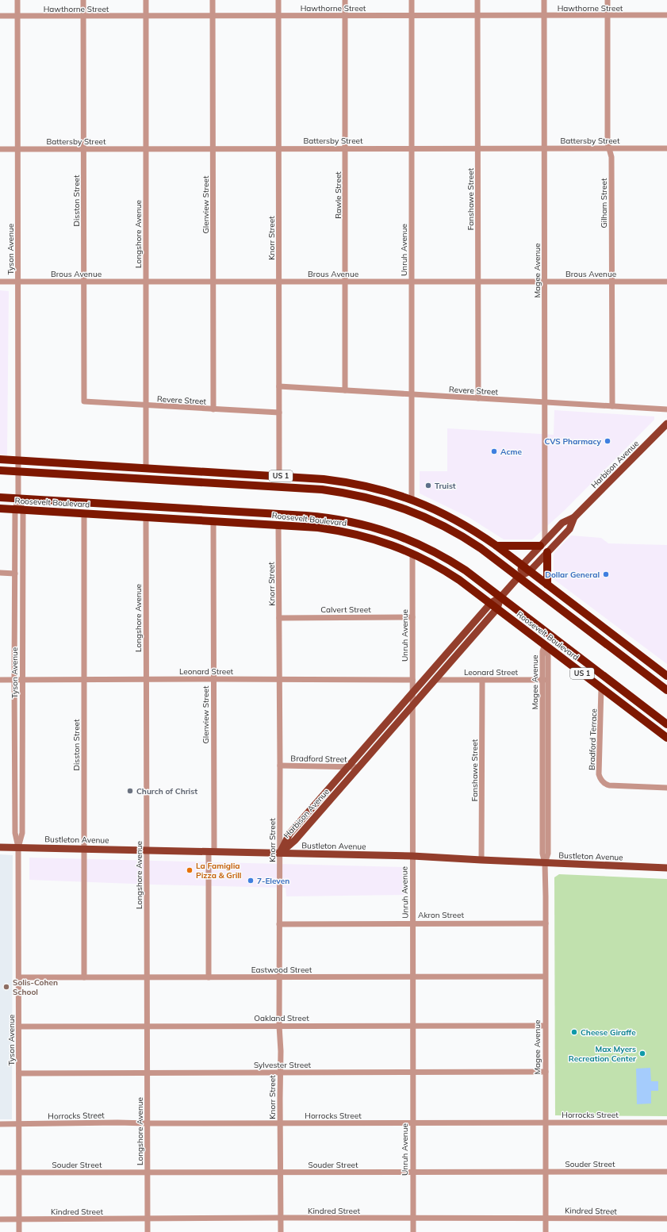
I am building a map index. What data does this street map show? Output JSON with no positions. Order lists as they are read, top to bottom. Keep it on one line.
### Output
{"streets":{"highway":["US 1","Roosevelt Boulevard"],"main road":["Harbison Avenue","Bustleton Avenue"],"street":["Hawthorne Street","Battersby Street","Rawle Street","Fanshawe Street","Disston Street","Gilham Street","Glenview Street","Longshore Avenue","Knorr Street","Tyson Avenue","Unruh Avenue","Magee Avenue","Brous Avenue","Revere Street","Calvert Street","Leonard Street","Bradford Terrace","Bradford Street","Akron Street","Eastwood Street","Oakland Street","Sylvester Street","Horrocks Street","Souder Street","Kindred Street"]},"crossings":[["Hawthorne Street","Rawle Street"],["Hawthorne Street","Fanshawe Street"],["Hawthorne Street","Disston Street"],["Hawthorne Street","Gilham Street"],["Hawthorne Street","Glenview Street"],["Hawthorne Street","Longshore Avenue"],["Hawthorne Street","Knorr Street"],["Hawthorne Street","Tyson Avenue"],["Hawthorne Street","Unruh Avenue"],["Hawthorne Street","Magee Avenue"],["Battersby Street","Rawle Street"],["Battersby Street","Fanshawe Street"],["Battersby Street","Disston Street"],["Battersby Street","Gilham Street"],["Battersby Street","Glenview Street"],["Battersby Street","Longshore Avenue"],["Battersby Street","Knorr Street"],["Battersby Street","Tyson Avenue"],["Battersby Street","Unruh Avenue"],["Battersby Street","Magee Avenue"],["Rawle Street","Brous Avenue"],["Rawle Street","Revere Street"],["Fanshawe Street","Brous Avenue"],["Fanshawe Street","Revere Street"],["Fanshawe Street","Leonard Street"],["Fanshawe Street","Bustleton Avenue"],["Disston Street","Brous Avenue"],["Disston Street","Revere Street"],["Disston Street","Roosevelt Boulevard"],["Disston Street","Leonard Street"],["Disston Street","Bustleton Avenue"],["Disston Street","Eastwood Street"],["Gilham Street","Brous Avenue"],["Gilham Street","Revere Street"],["Glenview Street","Brous Avenue"],["Glenview Street","Revere Street"],["Glenview Street","Roosevelt Boulevard"],["Glenview Street","Leonard Street"],["Glenview Street","Bustleton Avenue"],["Glenview Street","Eastwood Street"],["Longshore Avenue","Brous Avenue"],["Longshore Avenue","Revere Street"],["Longshore Avenue","US 1"],["Longshore Avenue","Roosevelt Boulevard"],["Longshore Avenue","Leonard Street"],["Longshore Avenue","Bustleton Avenue"],["Longshore Avenue","Eastwood Street"],["Longshore Avenue","Oakland Street"],["Longshore Avenue","Sylvester Street"],["Longshore Avenue","Horrocks Street"],["Longshore Avenue","Souder Street"],["Longshore Avenue","Kindred Street"],["Knorr Street","Brous Avenue"],["Knorr Street","Revere Street"],["Knorr Street","Harbison Avenue"],["Knorr Street","US 1"],["Knorr Street","Roosevelt Boulevard"],["Knorr Street","Calvert Street"],["Knorr Street","Leonard Street"],["Knorr Street","Bradford Street"],["Knorr Street","Bustleton Avenue"],["Knorr Street","Akron Street"],["Knorr Street","Eastwood Street"],["Knorr Street","Oakland Street"],["Knorr Street","Sylvester Street"],["Knorr Street","Horrocks Street"],["Knorr Street","Souder Street"],["Knorr Street","Kindred Street"],["Tyson Avenue","Brous Avenue"],["Tyson Avenue","US 1"],["Tyson Avenue","Roosevelt Boulevard"],["Tyson Avenue","Leonard Street"],["Tyson Avenue","Bustleton Avenue"],["Tyson Avenue","Eastwood Street"],["Tyson Avenue","Oakland Street"],["Tyson Avenue","Sylvester Street"],["Tyson Avenue","Horrocks Street"],["Tyson Avenue","Souder Street"],["Tyson Avenue","Kindred Street"],["Unruh Avenue","Brous Avenue"],["Unruh Avenue","Revere Street"],["Unruh Avenue","Harbison Avenue"],["Unruh Avenue","US 1"],["Unruh Avenue","Roosevelt Boulevard"],["Unruh Avenue","Calvert Street"],["Unruh Avenue","Leonard Street"],["Unruh Avenue","Bustleton Avenue"],["Unruh Avenue","Akron Street"],["Unruh Avenue","Eastwood Street"],["Unruh Avenue","Oakland Street"],["Unruh Avenue","Sylvester Street"],["Unruh Avenue","Horrocks Street"],["Unruh Avenue","Souder Street"],["Unruh Avenue","Kindred Street"],["Magee Avenue","Brous Avenue"],["Magee Avenue","Revere Street"],["Magee Avenue","Harbison Avenue"],["Magee Avenue","Roosevelt Boulevard"],["Magee Avenue","Leonard Street"],["Magee Avenue","Bustleton Avenue"],["Magee Avenue","Akron Street"],["Magee Avenue","Eastwood Street"],["Magee Avenue","Oakland Street"],["Magee Avenue","Sylvester Street"],["Magee Avenue","Horrocks Street"],["Magee Avenue","Souder Street"],["Magee Avenue","Kindred Street"],["Harbison Avenue","US 1"],["Harbison Avenue","Roosevelt Boulevard"],["Harbison Avenue","Leonard Street"],["Harbison Avenue","Bradford Street"],["Harbison Avenue","Bustleton Avenue"],["Roosevelt Boulevard","Bradford Terrace"]],"places":["CVS Pharmacy","Acme","Truist","Dollar General","Church of Christ","La Famiglia Pizza & Grill","7-Eleven","Solis-Cohen School","Cheese Giraffe","Max Myers Recreation Center"]}
